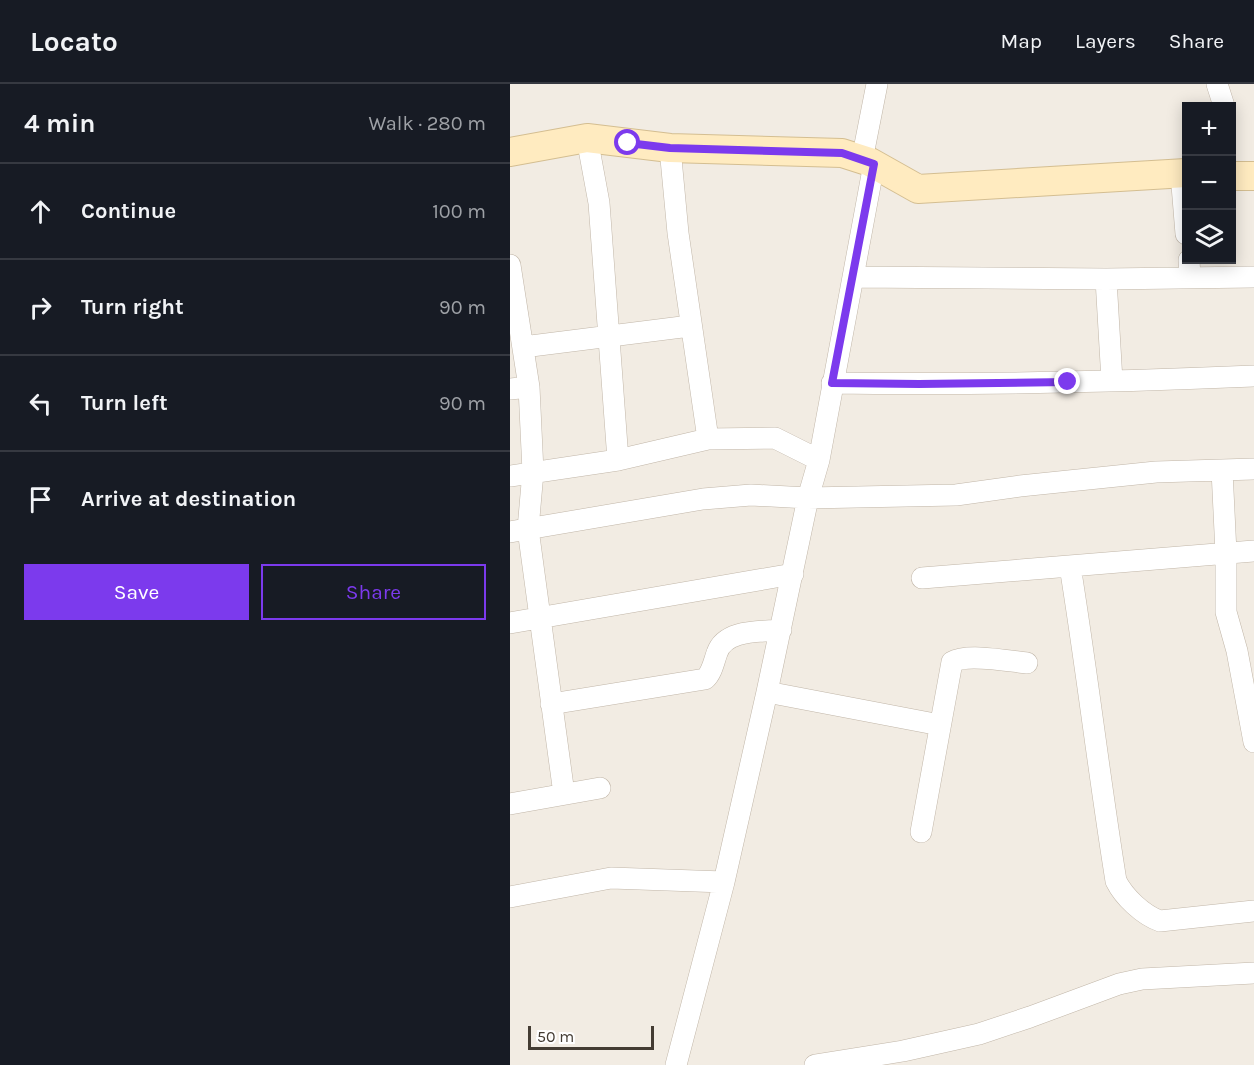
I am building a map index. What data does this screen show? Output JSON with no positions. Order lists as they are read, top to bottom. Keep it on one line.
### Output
{"scale_bar":"50 m","page":{"header":"Locato","nav":["Map","Layers","Share"],"heading":["4 min","Walk · 280 m"],"map_buttons":["+","−"],"list":[["Continue","100 m"],["Turn right","90 m"],["Turn left","90 m"],"Arrive at destination"],"buttons":["Save","Share"],"scale":"50 m"}}
